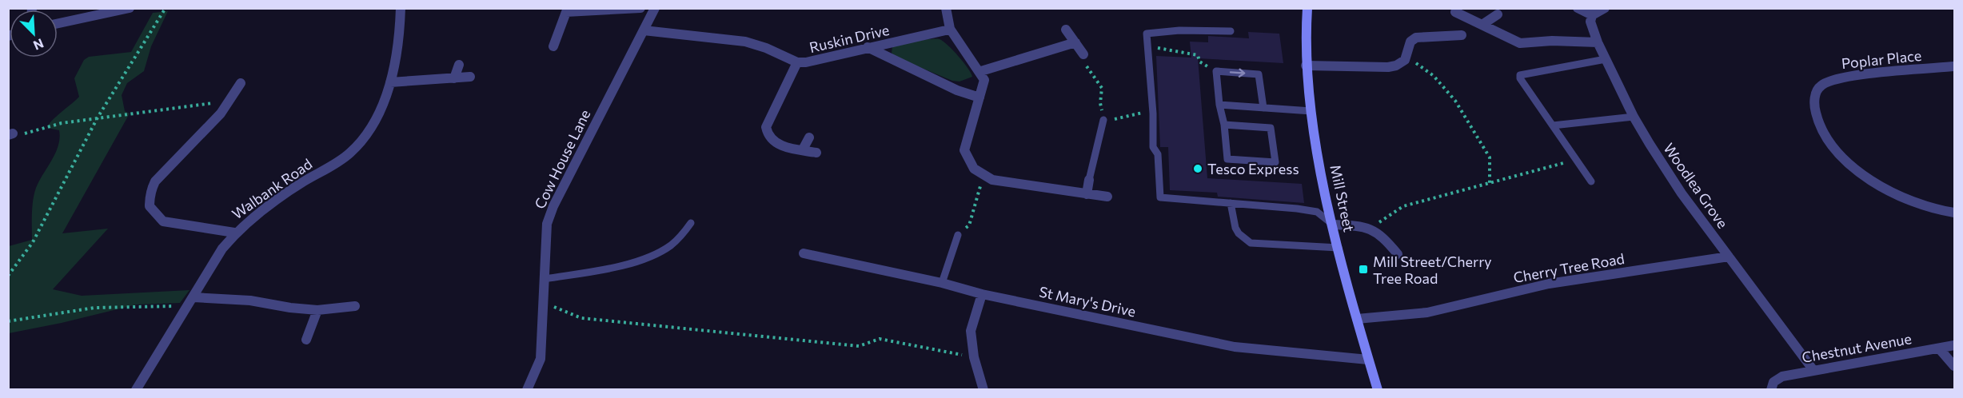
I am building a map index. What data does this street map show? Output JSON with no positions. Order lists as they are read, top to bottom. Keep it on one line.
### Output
{"streets":{"street":["Ruskin Drive","Poplar Place","Cow House Lane","Woodlea Grove","Walbank Road","Mill Street","Cherry Tree Road","St Mary's Drive","Chestnut Avenue"]},"crossings":[["Ruskin Drive","Cow House Lane"],["Woodlea Grove","Cherry Tree Road"],["Woodlea Grove","Chestnut Avenue"],["Mill Street","Cherry Tree Road"],["Mill Street","St Mary's Drive"]],"places":{"other":["Tesco Express"],"transit":["Mill Street/Cherry Tree Road"]},"north":"bottom right"}
